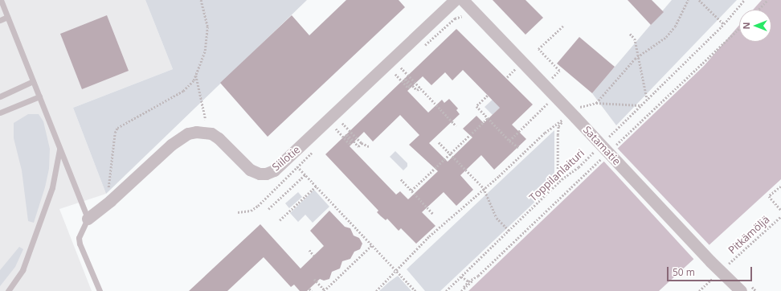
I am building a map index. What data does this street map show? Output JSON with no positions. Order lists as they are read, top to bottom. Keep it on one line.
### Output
{"streets":{"street":["Satamatie","Siilotie"],"path":["Toppilanlaituri","Pitkämöljä"]},"crossings":[["Satamatie","Pitkämöljä"]],"scale_bar":"50 m","north":"left"}
